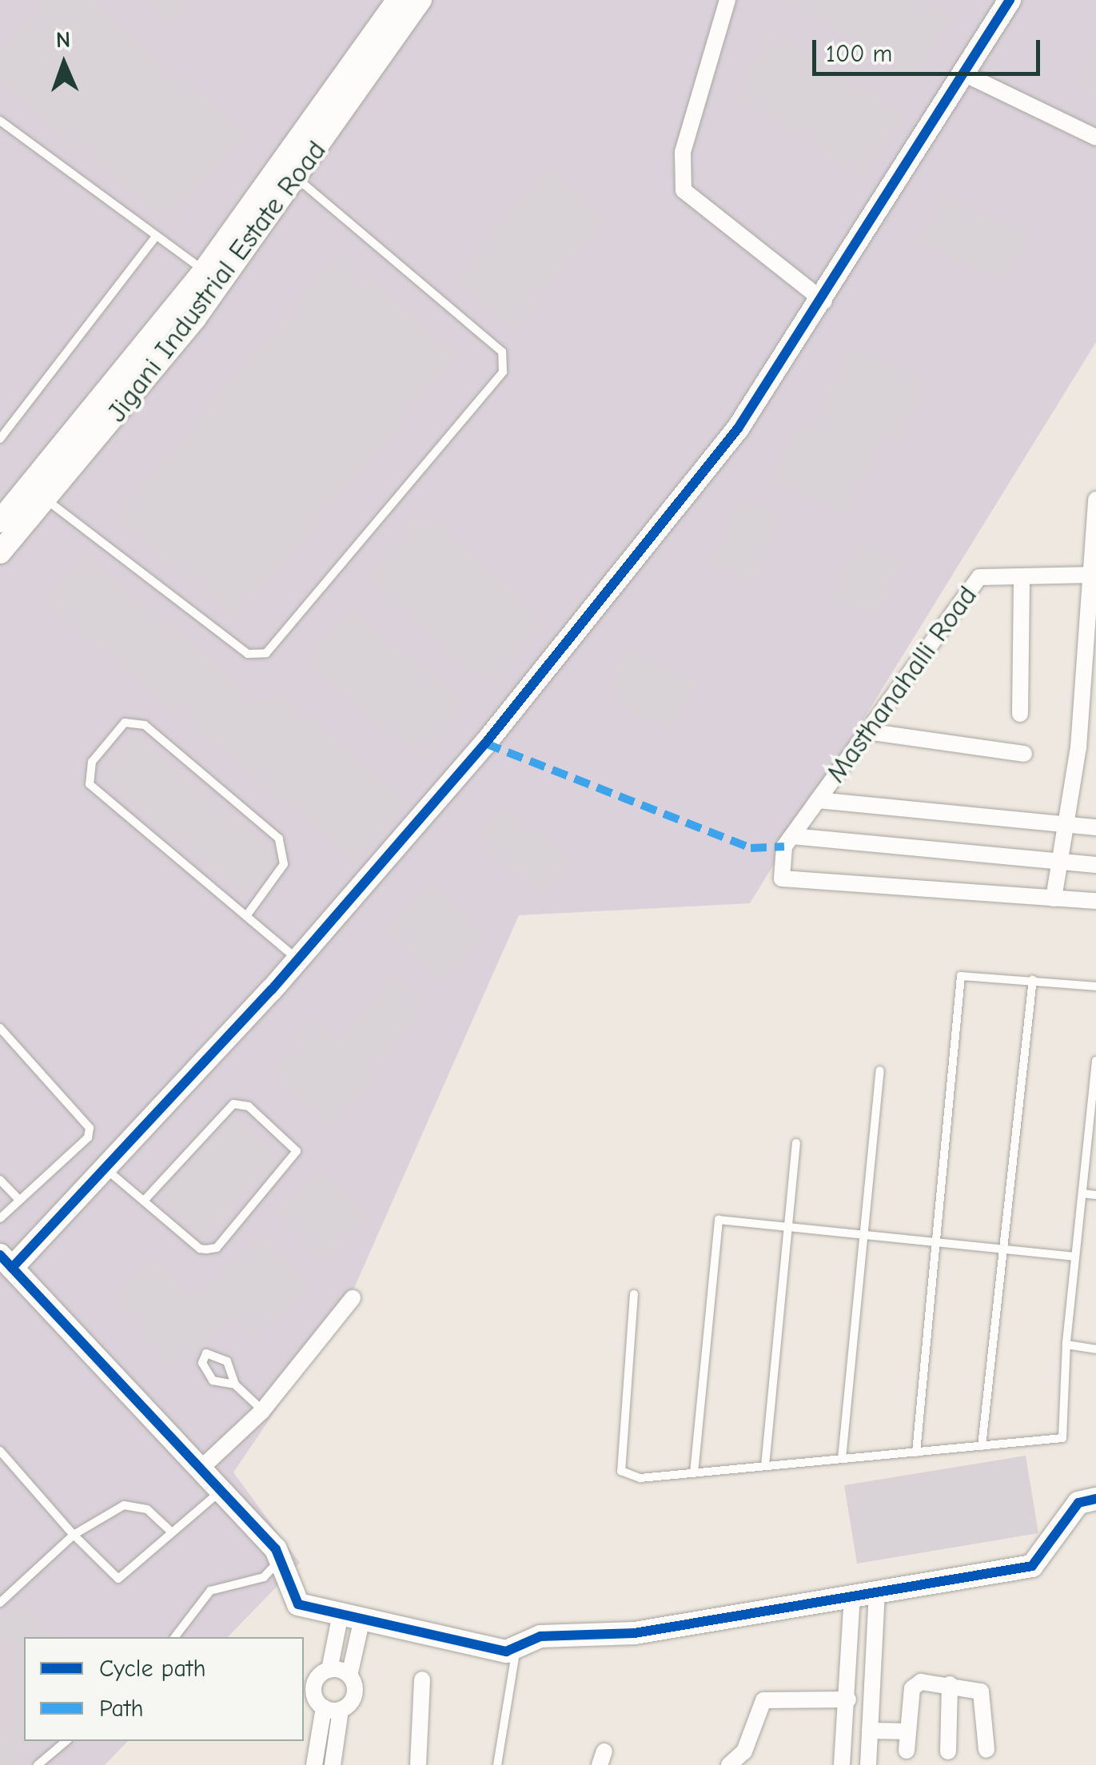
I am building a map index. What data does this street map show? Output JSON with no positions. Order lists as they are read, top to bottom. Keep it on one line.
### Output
{"streets":{"street":["Jigani Industrial Estate Road","Masthanahalli Road"]},"legend":["Cycle path","Path"],"scale_bar":"100 m","north":"top"}
